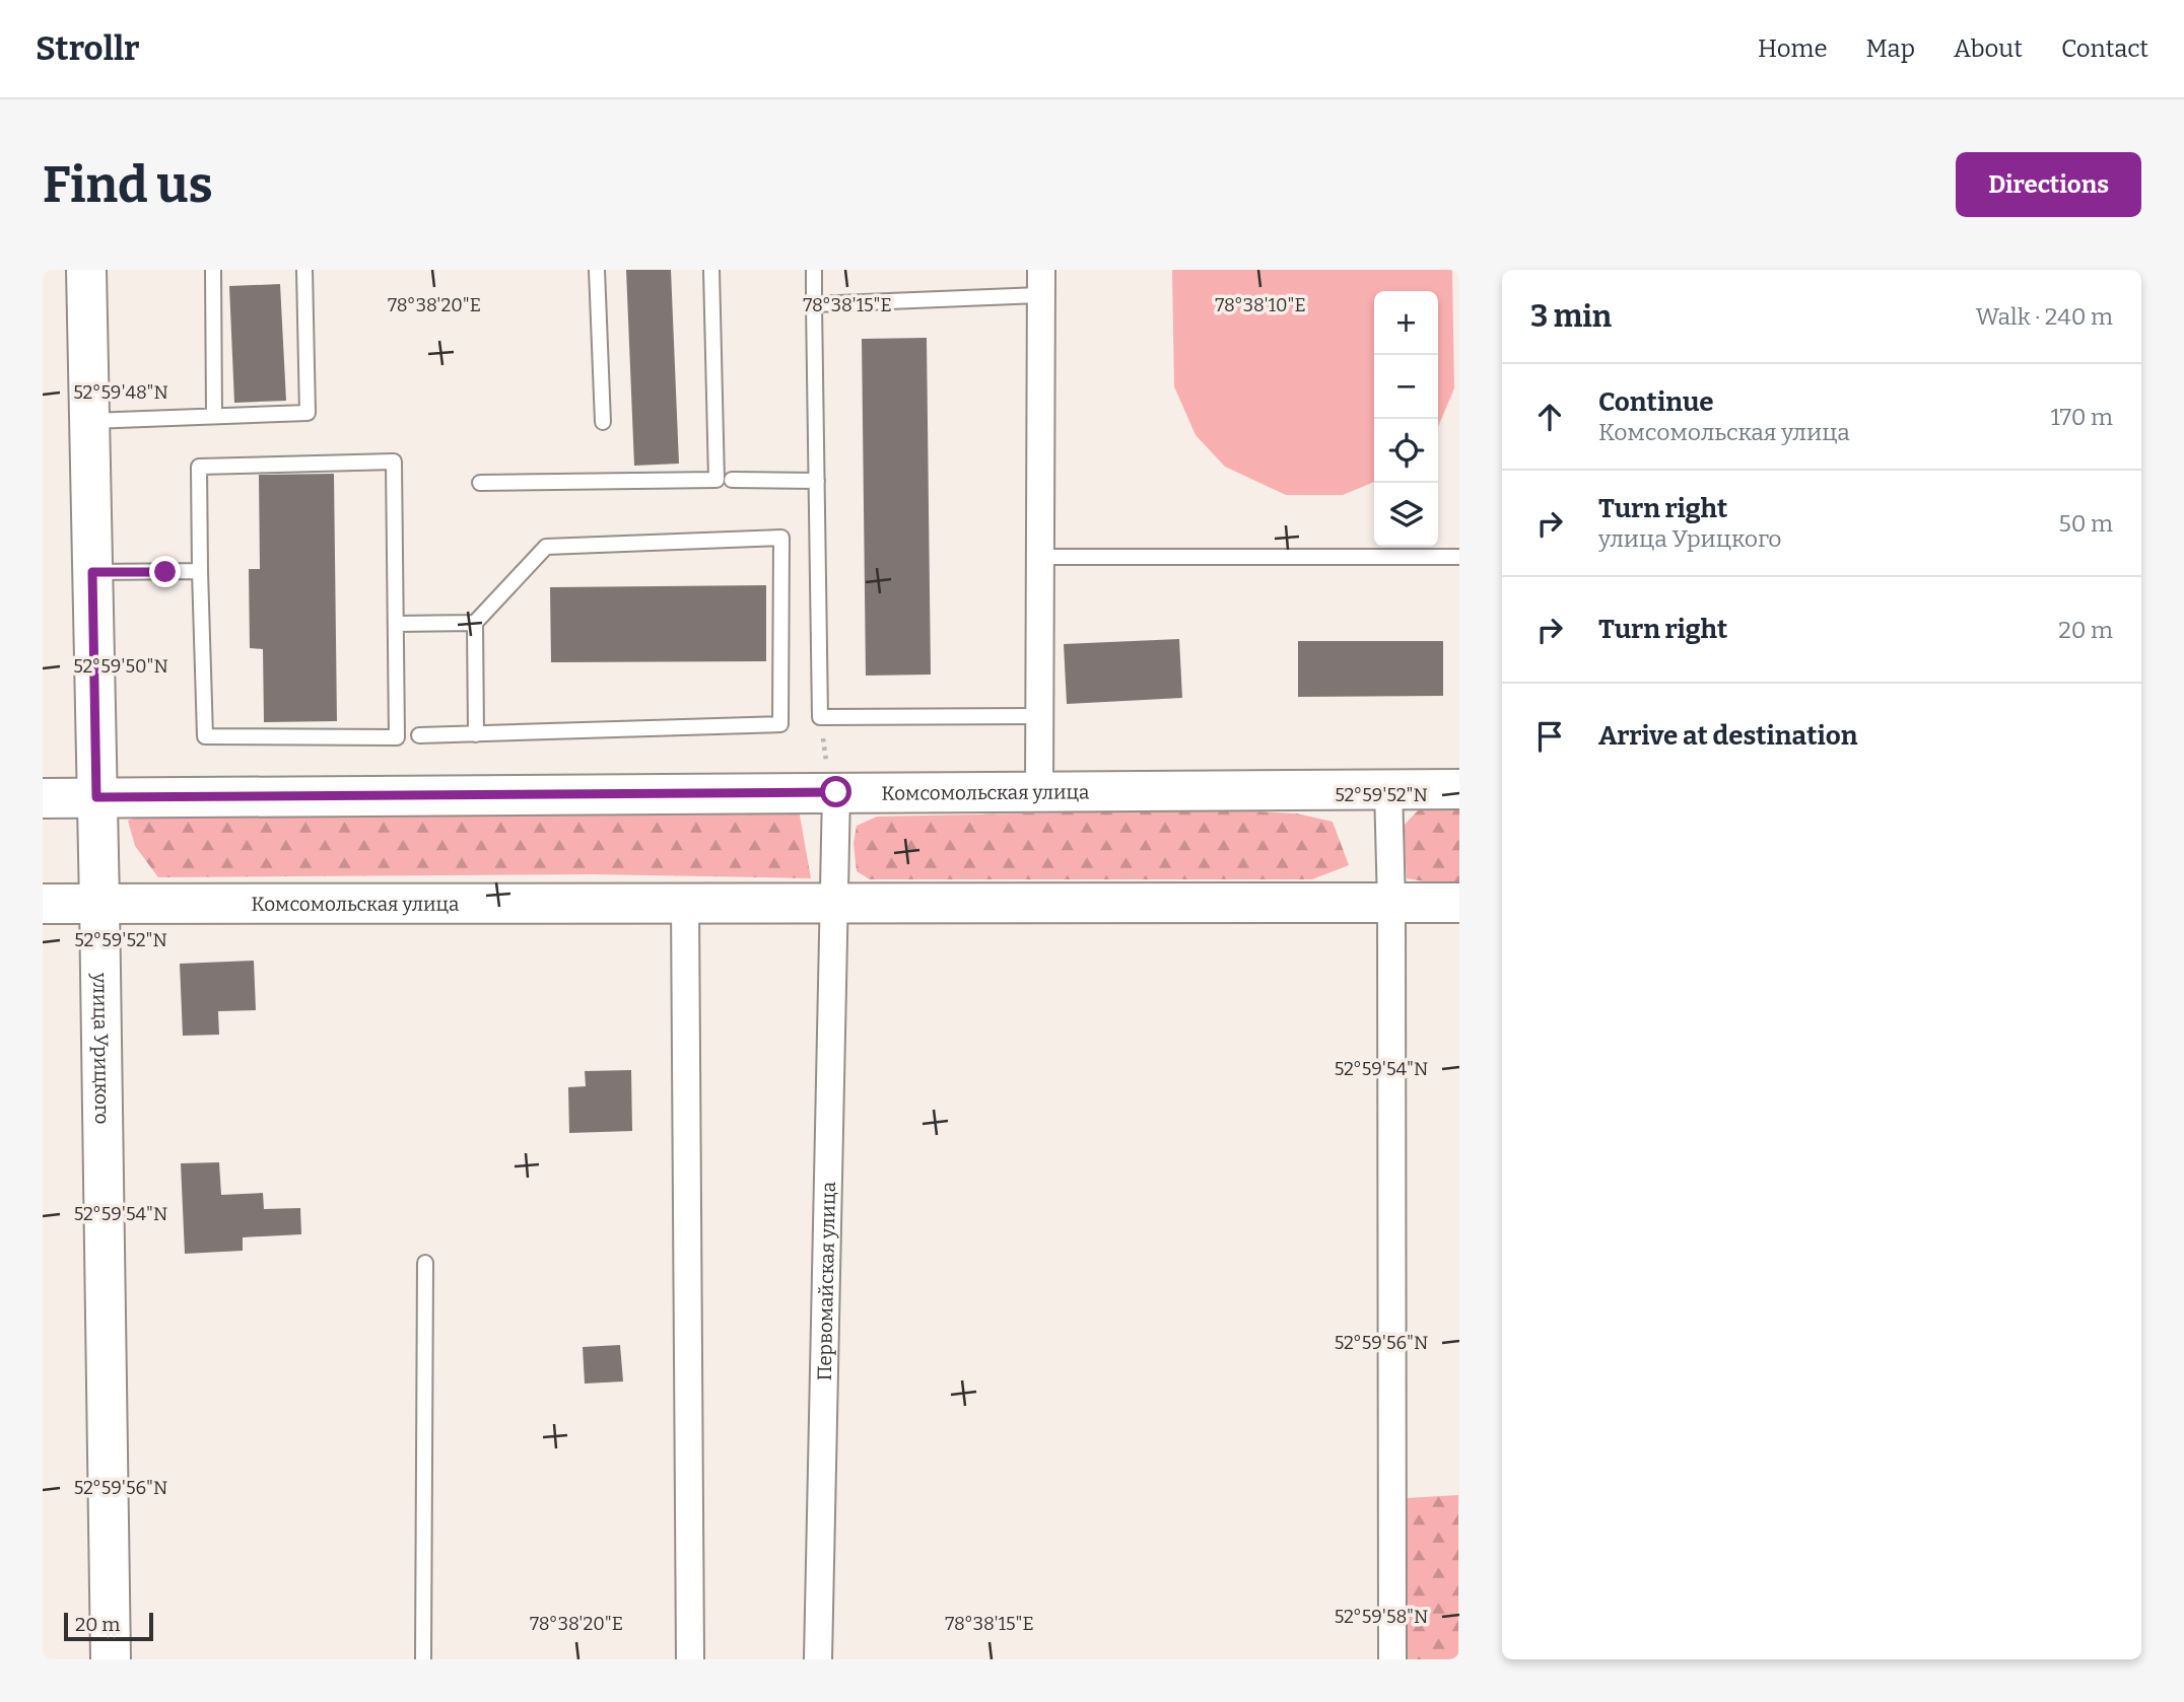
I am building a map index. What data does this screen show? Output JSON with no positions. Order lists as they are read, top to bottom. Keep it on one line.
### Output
{"streets":{"street":["Комсомольская улица","улица Урицкого","Первомайская улица"]},"crossings":[["Комсомольская улица","улица Урицкого"],["Комсомольская улица","Первомайская улица"]],"scale_bar":"20 m","page":{"header":"Strollr","nav":["Home","Map","About","Contact"],"buttons":"Directions","title":"Find us","heading":["3 min","Walk · 240 m"],"map_buttons":["+","−"],"list":[["Continue","Комсомольская улица","170 m"],["Turn right","улица Урицкого","50 m"],["Turn right","20 m"],"Arrive at destination"],"scale":"20 m"},"coordinates":["78°38'20\"E","78°38'15\"E","78°38'10\"E","52°59'48\"N","52°59'50\"N","52°59'52\"N","52°59'54\"N","52°59'56\"N","52°59'58\"N"]}
